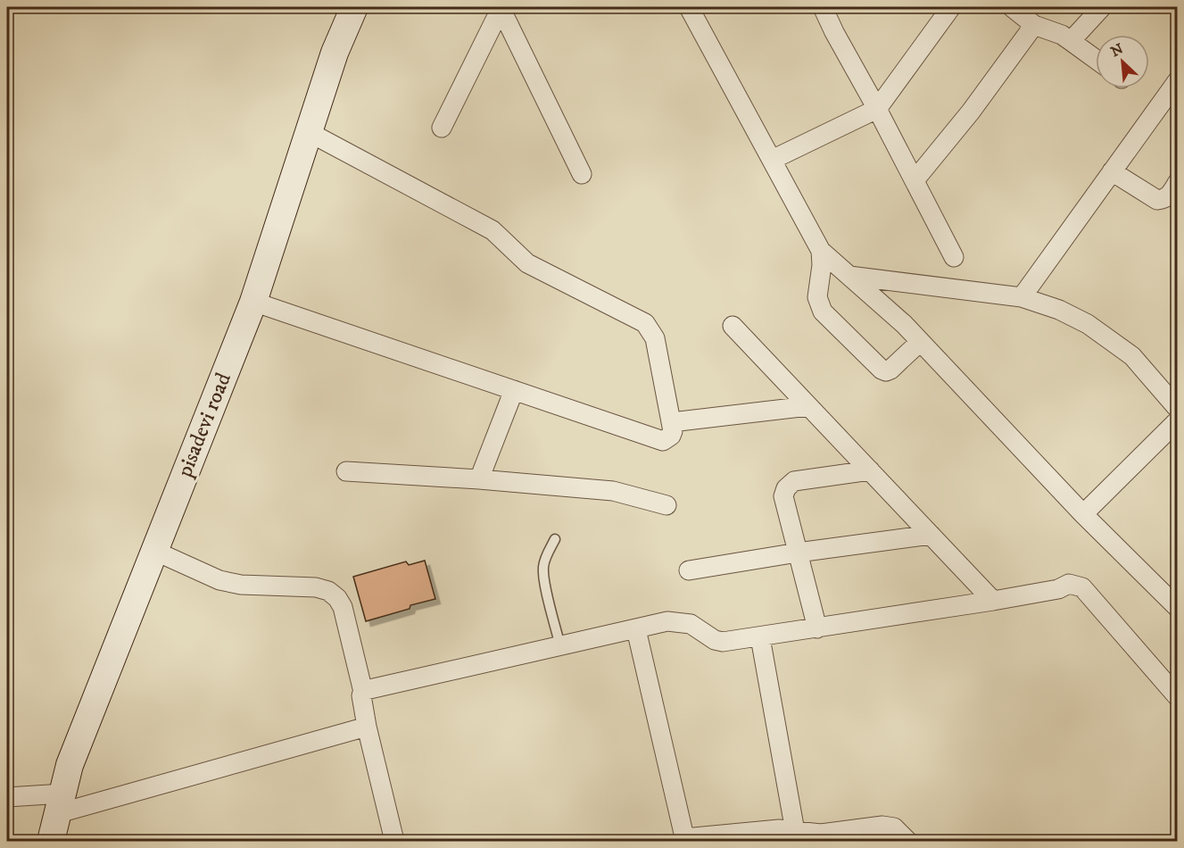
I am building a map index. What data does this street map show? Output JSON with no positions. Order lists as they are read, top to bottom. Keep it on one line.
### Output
{"streets":{"street":["pisadevi road"]},"north":"top left"}
